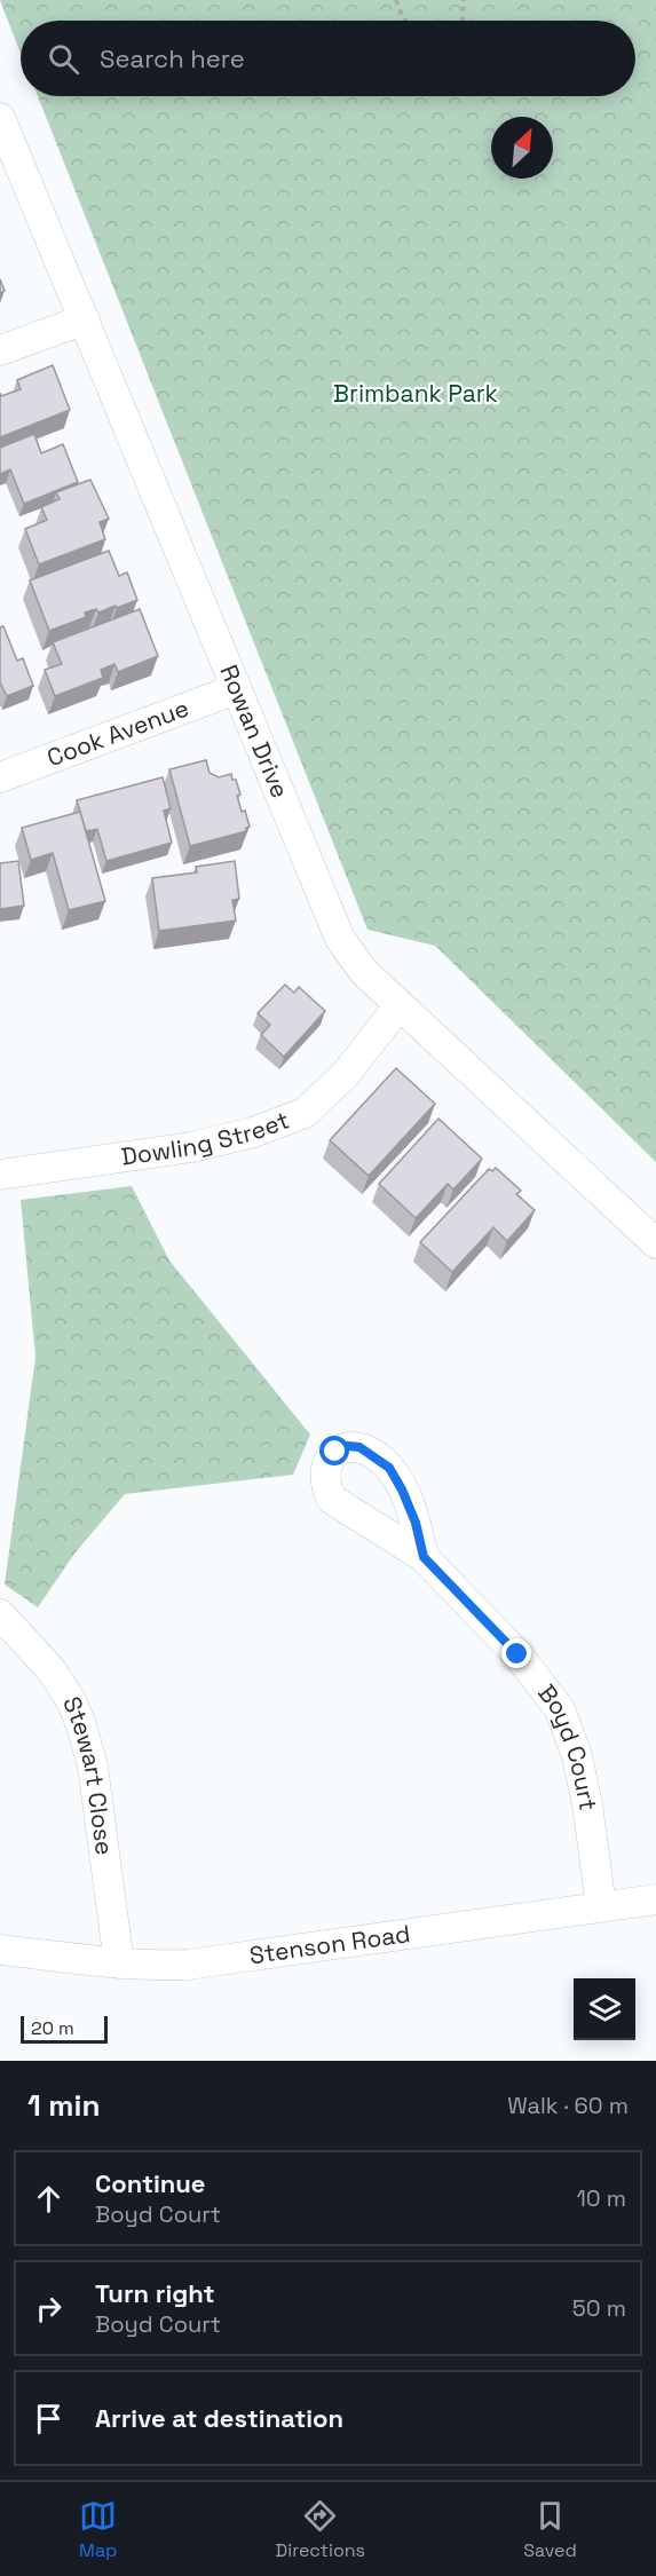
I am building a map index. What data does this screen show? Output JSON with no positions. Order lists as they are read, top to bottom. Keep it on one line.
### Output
{"streets":{"street":["Rowan Drive","Cook Avenue","Dowling Street","Boyd Court","Stewart Close","Stenson Road"]},"crossings":[["Rowan Drive","Cook Avenue"],["Rowan Drive","Dowling Street"],["Boyd Court","Stenson Road"],["Stewart Close","Stenson Road"]],"parks":["Brimbank Park"],"scale_bar":"20 m","north":"top right","page":{"search":"Search here","scale":"20 m","heading":["1 min","Walk · 60 m"],"list":[["Continue","Boyd Court","10 m"],["Turn right","Boyd Court","50 m"],"Arrive at destination"],"nav":["Map","Directions","Saved"]}}
